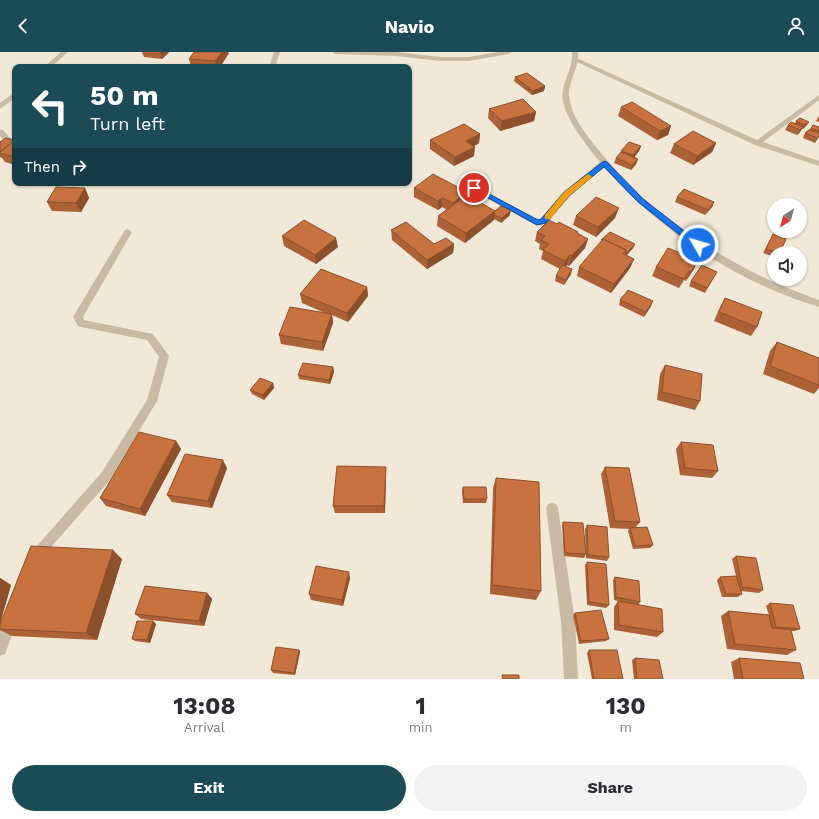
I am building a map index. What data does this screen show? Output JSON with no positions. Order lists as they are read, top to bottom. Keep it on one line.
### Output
{"north":"bottom left","page":{"header":"Navio","turn":["50 m","Turn left"],"then":"Then","eta":["13:08","Arrival","1","min","130","m"],"buttons":["Exit","Share"]}}
